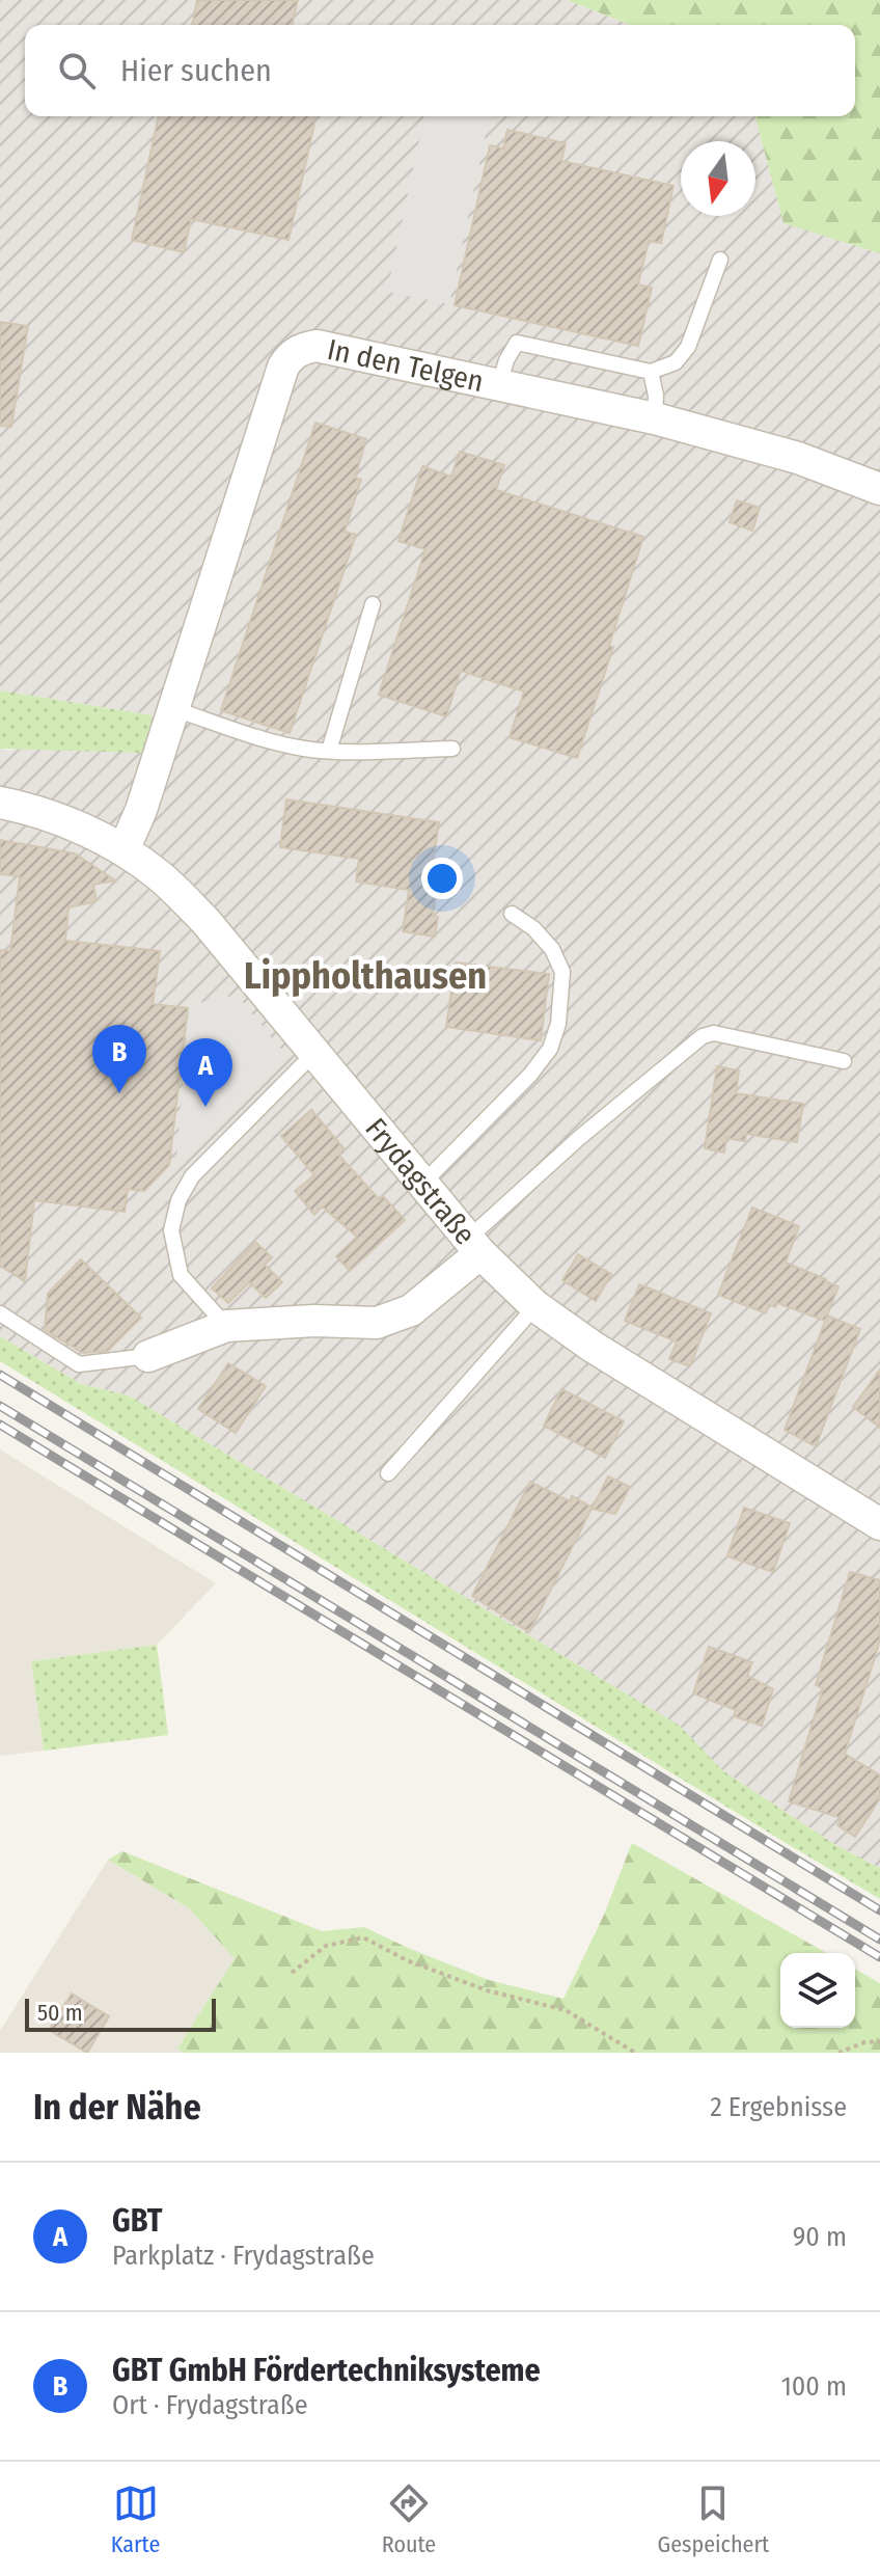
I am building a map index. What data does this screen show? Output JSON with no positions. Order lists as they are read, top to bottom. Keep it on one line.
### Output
{"streets":{"street":["In den Telgen","Frydagstraße"]},"crossings":[["In den Telgen","Frydagstraße"]],"districts":["Lippholthausen"],"scale_bar":"50 m","north":"bottom","page":{"search":"Hier suchen","pins":["B","A"],"scale":"50 m","heading":["In der Nähe","2 Ergebnisse"],"list":[{"mark":"A","name":"GBT","note":"Parkplatz · Frydagstraße","value":"90 m"},{"mark":"B","name":"GBT GmbH Fördertechniksysteme","note":"Ort · Frydagstraße","value":"100 m"}],"nav":["Karte","Route","Gespeichert"]}}
